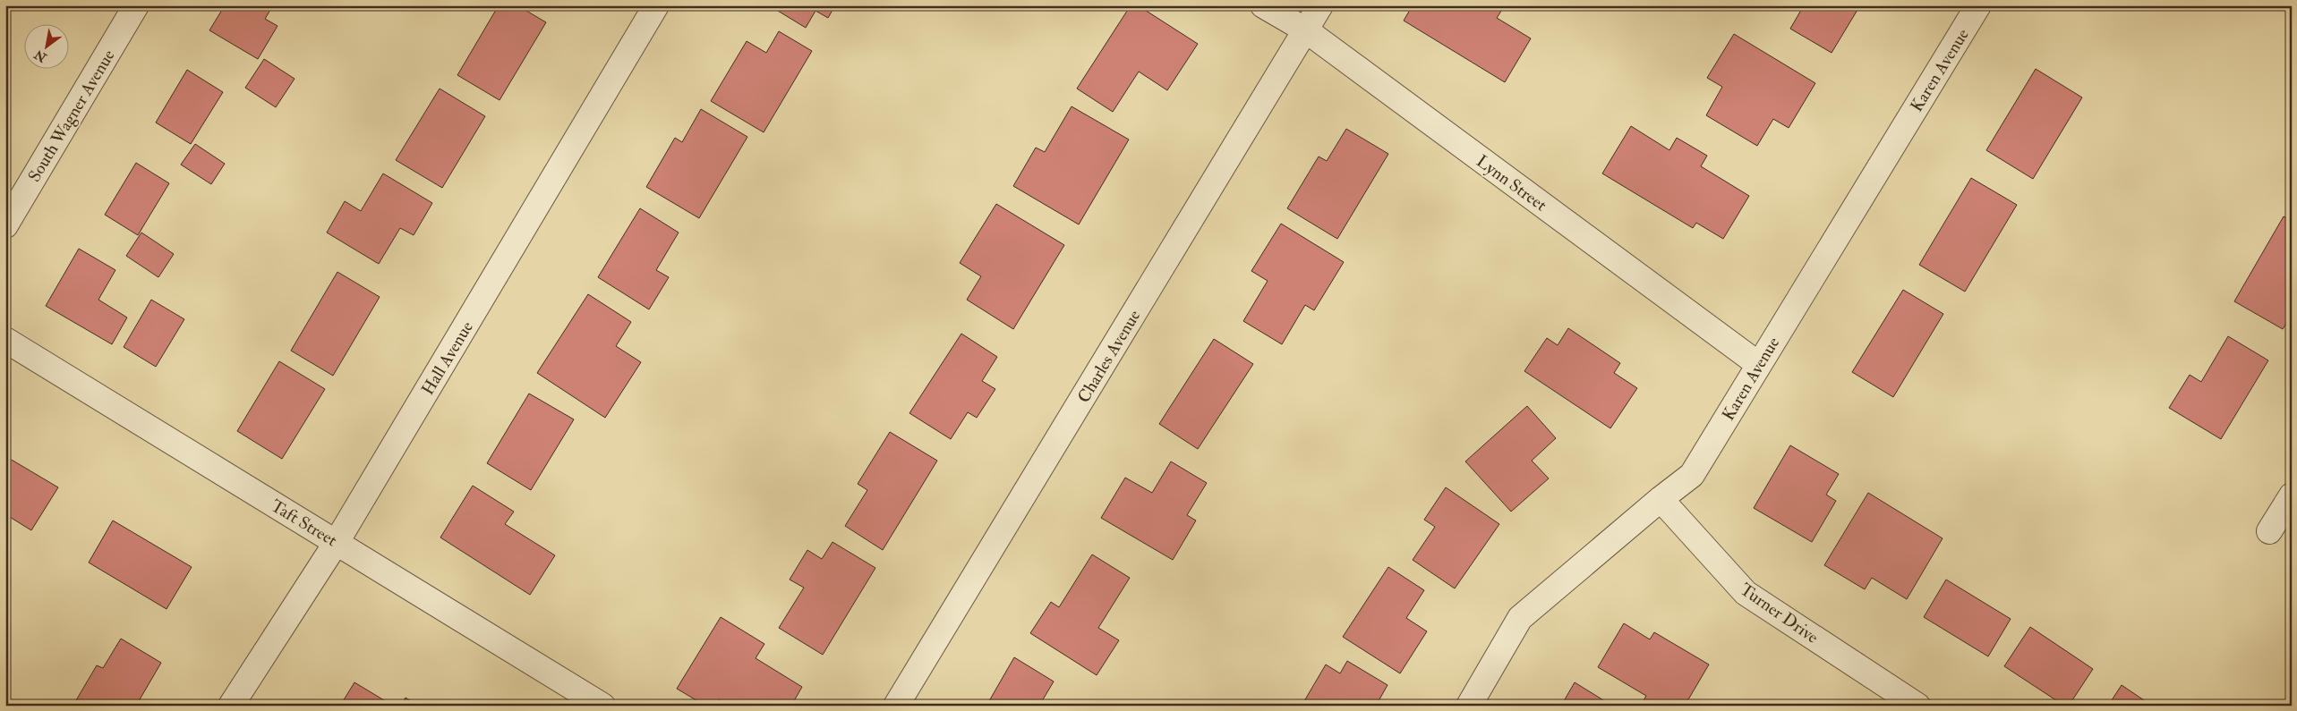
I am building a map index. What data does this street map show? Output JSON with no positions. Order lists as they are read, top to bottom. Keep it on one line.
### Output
{"streets":{"street":["Karen Avenue","South Wagner Avenue","Lynn Street","Charles Avenue","Hall Avenue","Taft Street","Turner Drive"]},"crossings":[["Karen Avenue","Lynn Street"],["Karen Avenue","Turner Drive"],["Lynn Street","Charles Avenue"],["Hall Avenue","Taft Street"]],"north":"bottom left"}
